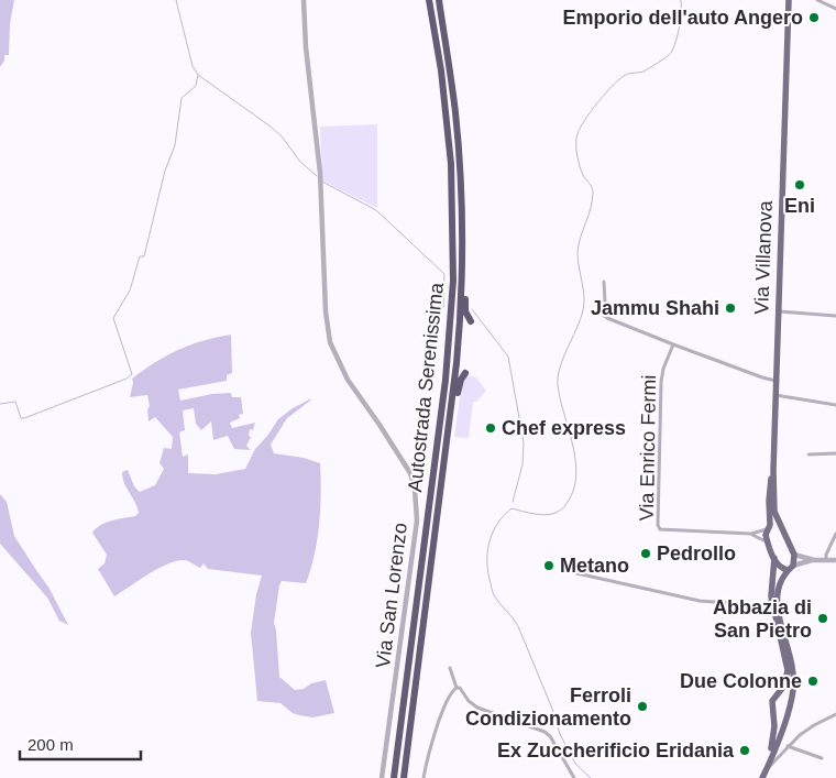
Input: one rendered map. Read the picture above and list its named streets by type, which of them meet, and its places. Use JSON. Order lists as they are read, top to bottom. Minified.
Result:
{"streets":{"highway":["Autostrada Serenissima"],"main road":["Via Villanova"],"street":["Via Enrico Fermi","Via San Lorenzo"]},"crossings":[["Via Villanova","Via Enrico Fermi"]],"places":["Emporio dell'auto Angero","Eni","Jammu Shahi","Chef express","Pedrollo","Metano","Abbazia di San Pietro","Due Colonne","Ferroli Condizionamento","Ex Zuccherificio Eridania"],"scale_bar":"200 m"}
